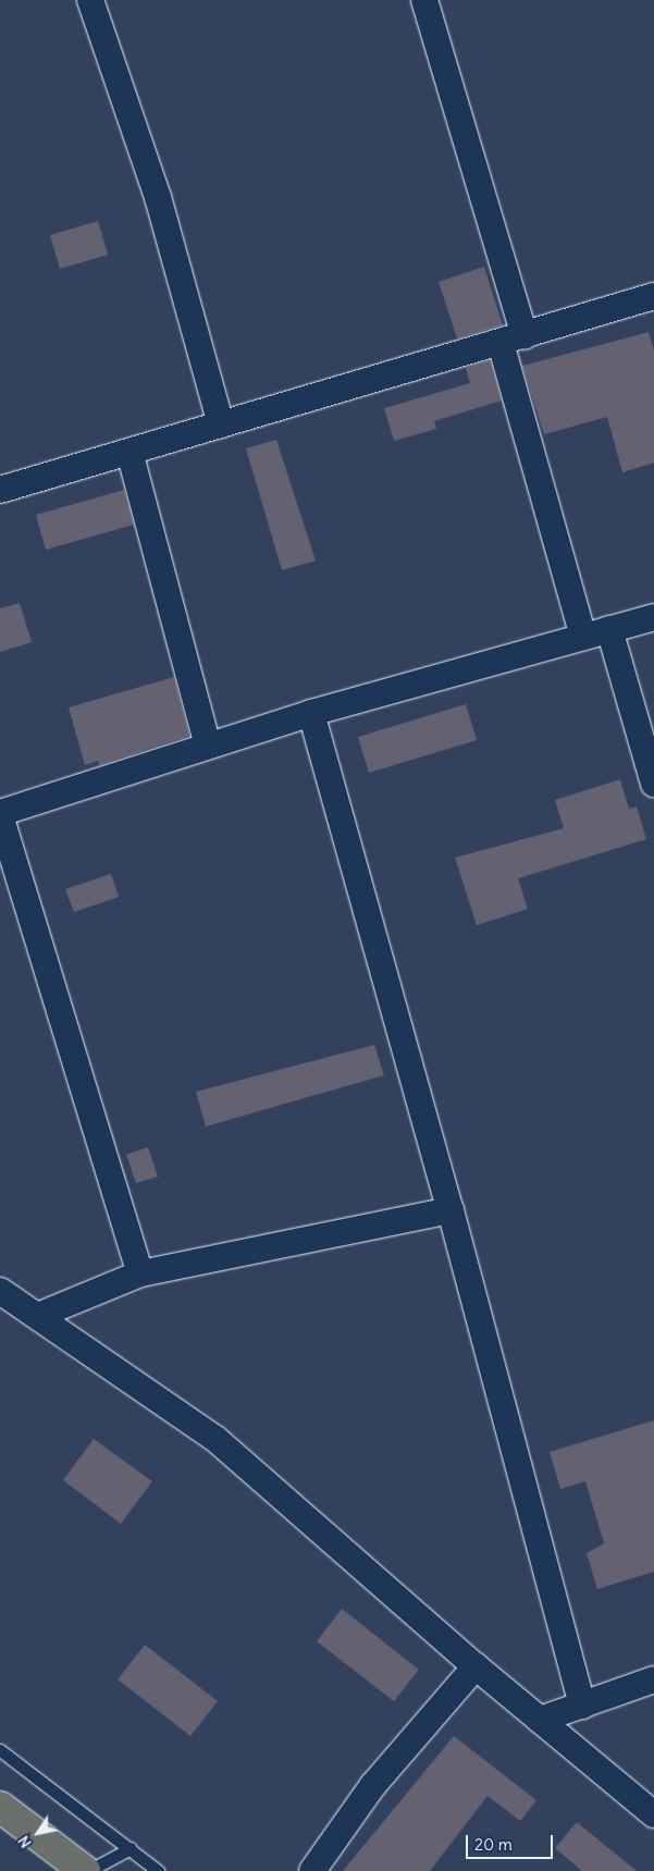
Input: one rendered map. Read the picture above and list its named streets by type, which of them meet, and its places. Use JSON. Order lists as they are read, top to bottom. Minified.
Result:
{"scale_bar":"20 m","north":"bottom left"}
